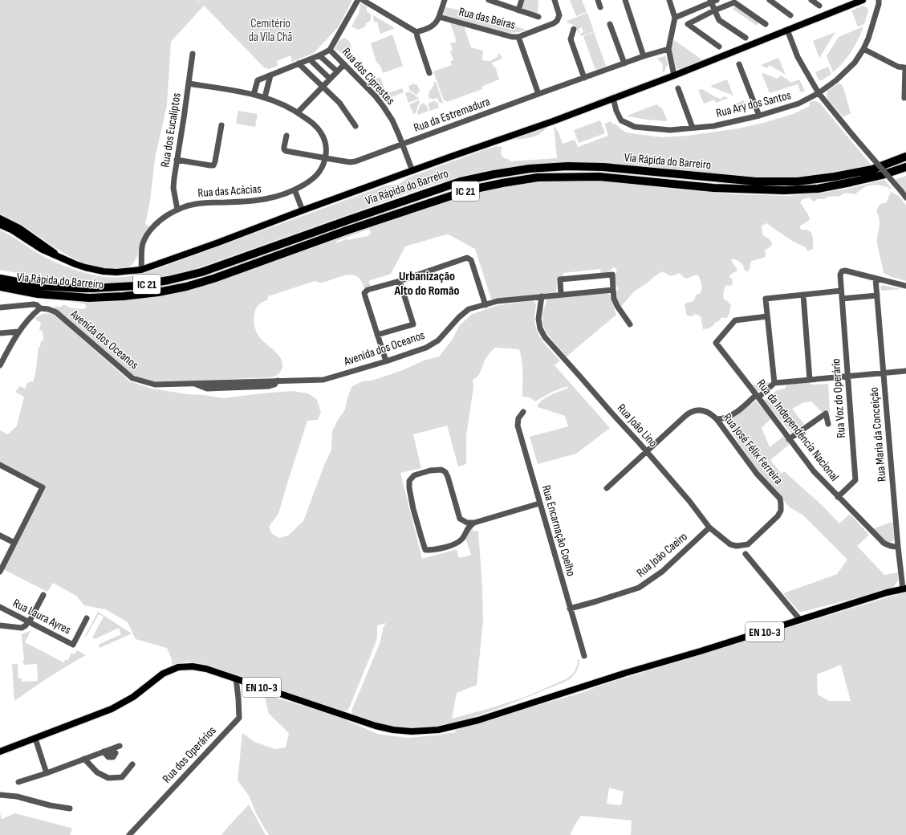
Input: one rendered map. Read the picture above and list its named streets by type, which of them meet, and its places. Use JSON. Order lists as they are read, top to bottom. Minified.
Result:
{"streets":{"highway":["Via Rápida do Barreiro","IC 21"],"main road":["EN 10-3"],"street":["Rua das Beiras","Rua dos Ciprestes","Rua Ary dos Santos","Rua da Estremadura","Rua dos Eucaliptos","Rua das Acácias","Avenida dos Oceanos","Rua Voz do Operário","Rua João Lino","Rua da Independência Nacional","Rua Maria da Conceição","Rua José Félix Ferreira","Rua Encarnação Coelho","Rua João Caeiro","Rua Laura Ayres","Rua dos Operários"]},"crossings":[["Rua dos Ciprestes","Rua da Estremadura"],["Rua da Estremadura","Rua das Acácias"],["Rua dos Eucaliptos","Rua das Acácias"],["Avenida dos Oceanos","Rua João Lino"],["Rua Voz do Operário","Rua da Independência Nacional"],["Rua João Lino","Rua José Félix Ferreira"],["Rua João Lino","Rua João Caeiro"],["Rua da Independência Nacional","Rua Maria da Conceição"],["Rua Maria da Conceição","EN 10-3"],["Rua Encarnação Coelho","Rua João Caeiro"],["EN 10-3","Rua dos Operários"]],"districts":["Urbanização Alto do Romão"],"parks":["Cemitério da Vila Chã"]}
